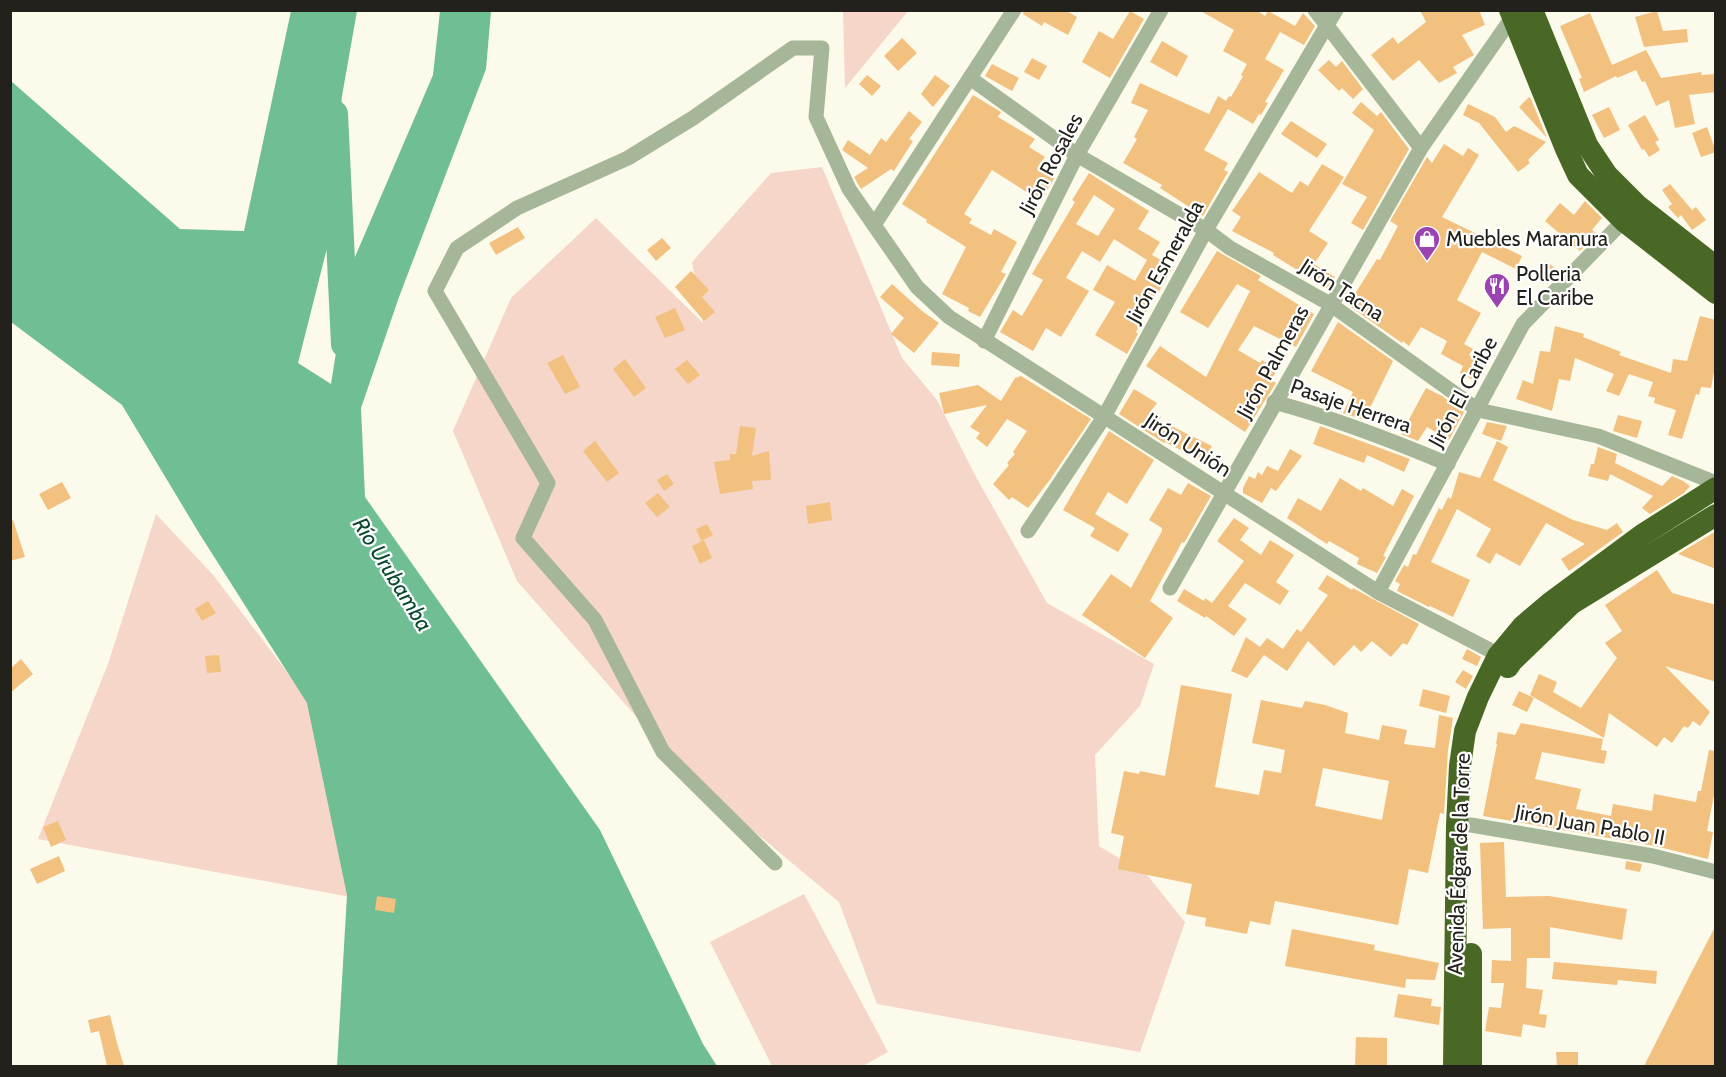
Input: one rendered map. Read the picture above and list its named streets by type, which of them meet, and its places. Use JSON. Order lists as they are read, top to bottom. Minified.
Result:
{"streets":{"highway":["Avenida Édgar de la Torre"],"street":["Jirón Rosales","Jirón Esmeralda","Jirón Tacna","Jirón Palmeras","Jirón El Caribe","Pasaje Herrera","Jirón Unión","Jirón Juan Pablo II"]},"crossings":[["Jirón Rosales","Jirón Tacna"],["Jirón Rosales","Jirón Unión"],["Jirón Esmeralda","Jirón Tacna"],["Jirón Esmeralda","Jirón Unión"],["Jirón Tacna","Jirón Palmeras"],["Jirón Tacna","Jirón El Caribe"],["Jirón Tacna","Avenida Édgar de la Torre"],["Jirón Palmeras","Pasaje Herrera"],["Jirón Palmeras","Jirón Unión"],["Jirón El Caribe","Pasaje Herrera"],["Jirón El Caribe","Jirón Unión"],["Jirón Unión","Avenida Édgar de la Torre"],["Jirón Juan Pablo II","Avenida Édgar de la Torre"]],"water":["Río Urubamba"],"places":{"shop":["Muebles Maranura"],"restaurant":["Polleria El Caribe"]}}
